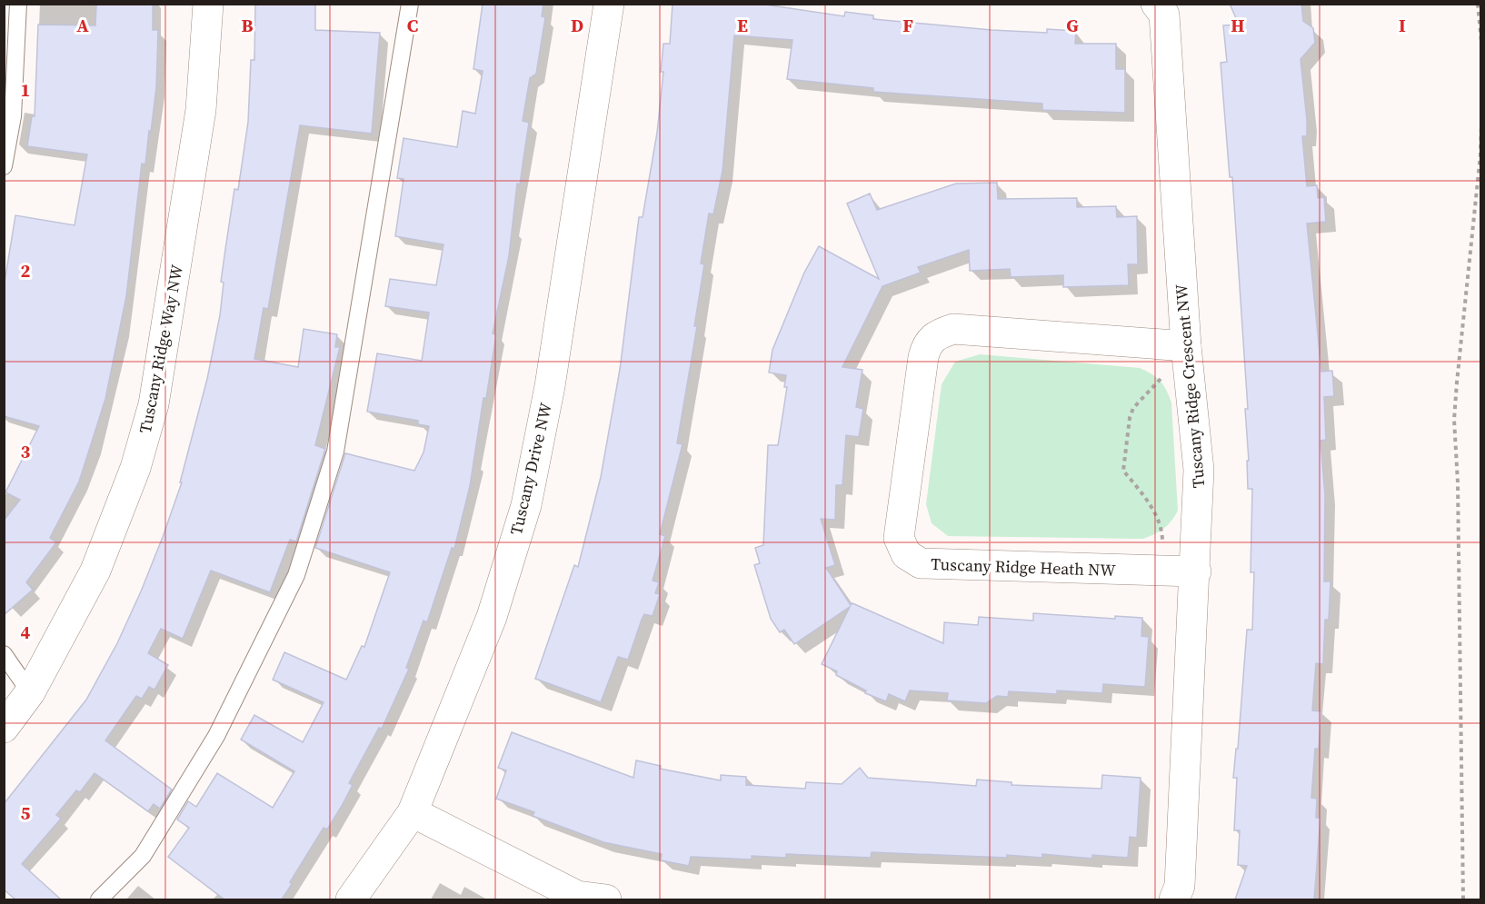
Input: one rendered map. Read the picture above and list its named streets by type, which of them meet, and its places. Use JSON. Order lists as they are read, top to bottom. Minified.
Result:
{"streets":{"street":["Tuscany Ridge Way NW","Tuscany Ridge Crescent NW","Tuscany Drive NW","Tuscany Ridge Heath NW"]},"crossings":[["Tuscany Ridge Crescent NW","Tuscany Ridge Heath NW"]],"grid":{"columns":["A","B","C","D","E","F","G","H","I"],"rows":["1","2","3","4","5"]}}
